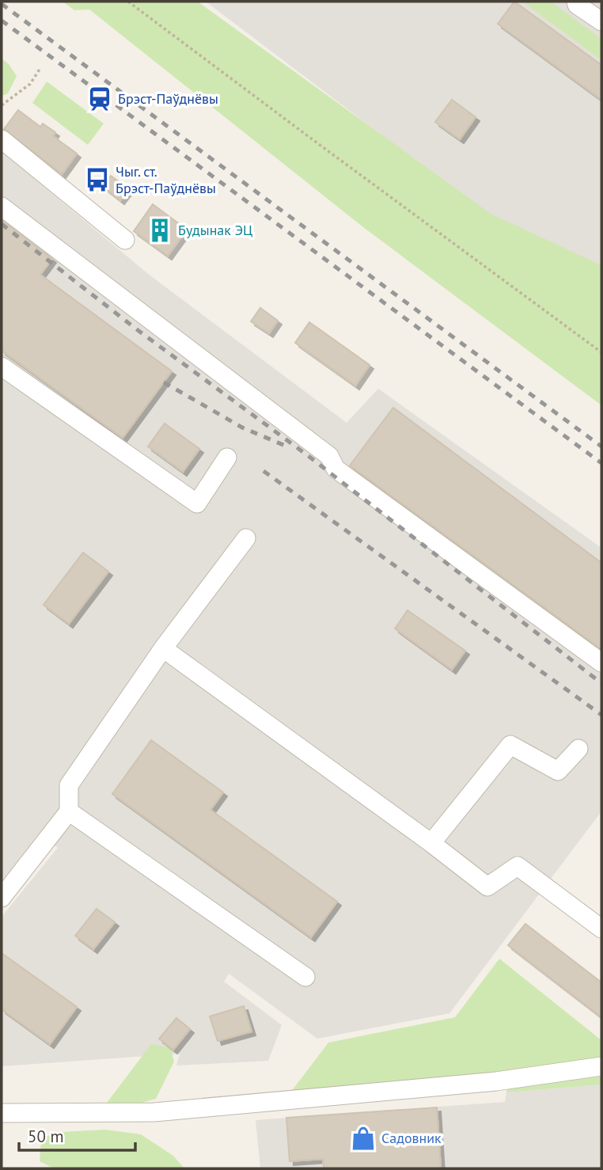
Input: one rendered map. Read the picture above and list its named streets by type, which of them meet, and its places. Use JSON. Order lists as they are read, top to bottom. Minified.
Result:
{"places":{"station":["Брэст-Паўднёвы"],"bus stop":["Чыг. ст. Брэст-Паўднёвы"],"building":["Будынак ЭЦ"],"shop":["Садовник"]},"scale_bar":"50 m"}
